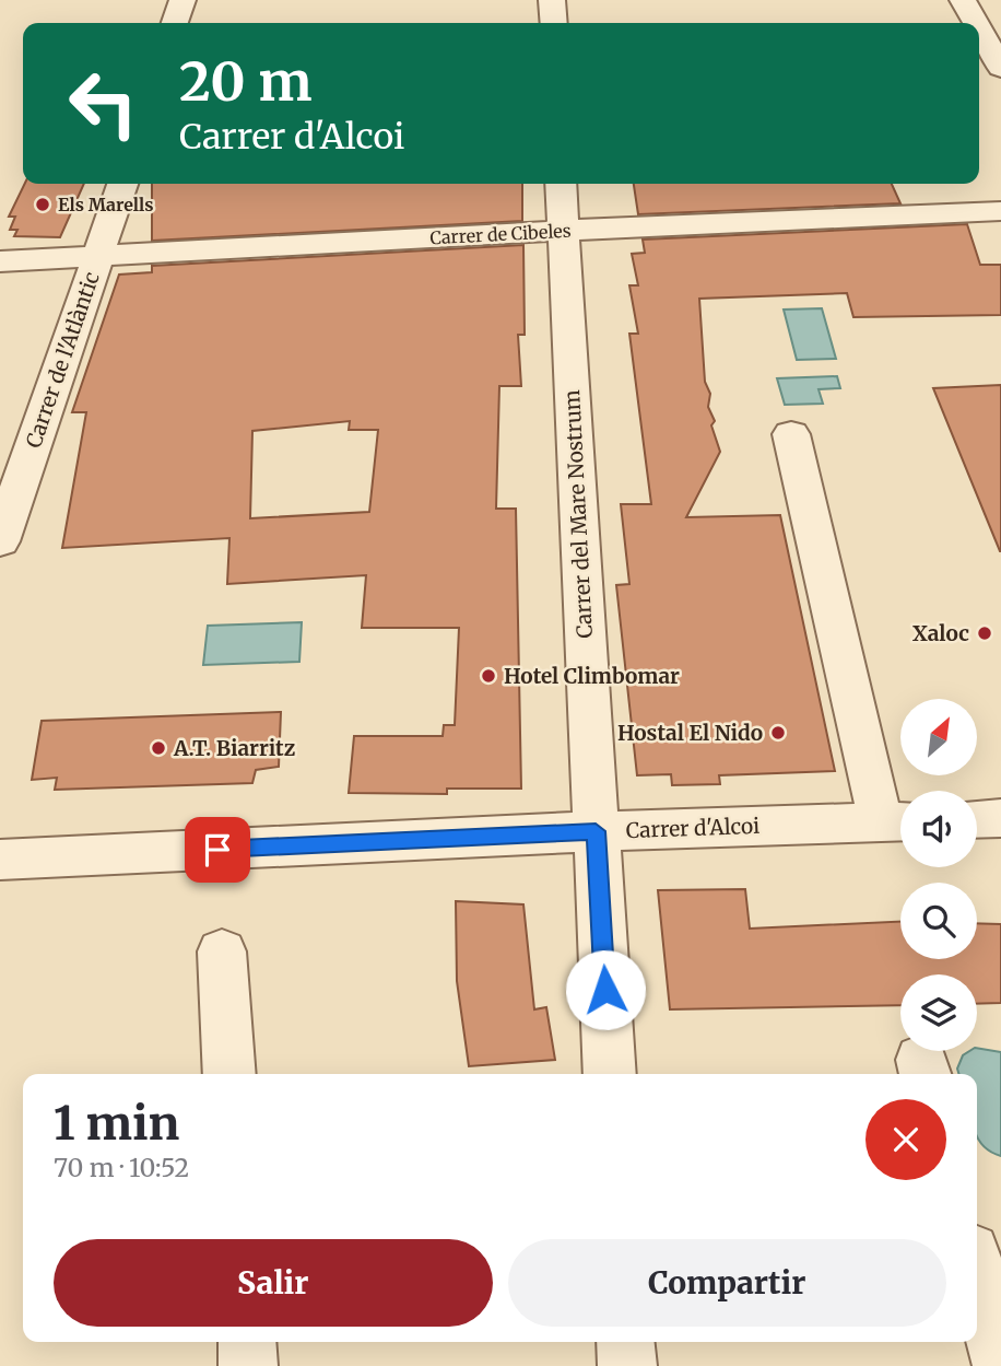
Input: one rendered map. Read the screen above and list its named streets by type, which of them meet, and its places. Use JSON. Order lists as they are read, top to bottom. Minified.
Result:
{"streets":{"street":["Carrer de Cibeles","Carrer de l'Atlàntic","Carrer del Mare Nostrum","Carrer d'Alcoi"]},"crossings":[["Carrer de Cibeles","Carrer de l'Atlàntic"],["Carrer de Cibeles","Carrer del Mare Nostrum"],["Carrer del Mare Nostrum","Carrer d'Alcoi"]],"places":["Els Marells","Xaloc","Hotel Climbomar","Hostal El Nido","A.T. Biarritz"],"north":"top right","page":{"turn":["20 m","Carrer d'Alcoi"],"heading":["1 min","70 m · 10:52"],"buttons":["Salir","Compartir"]}}
